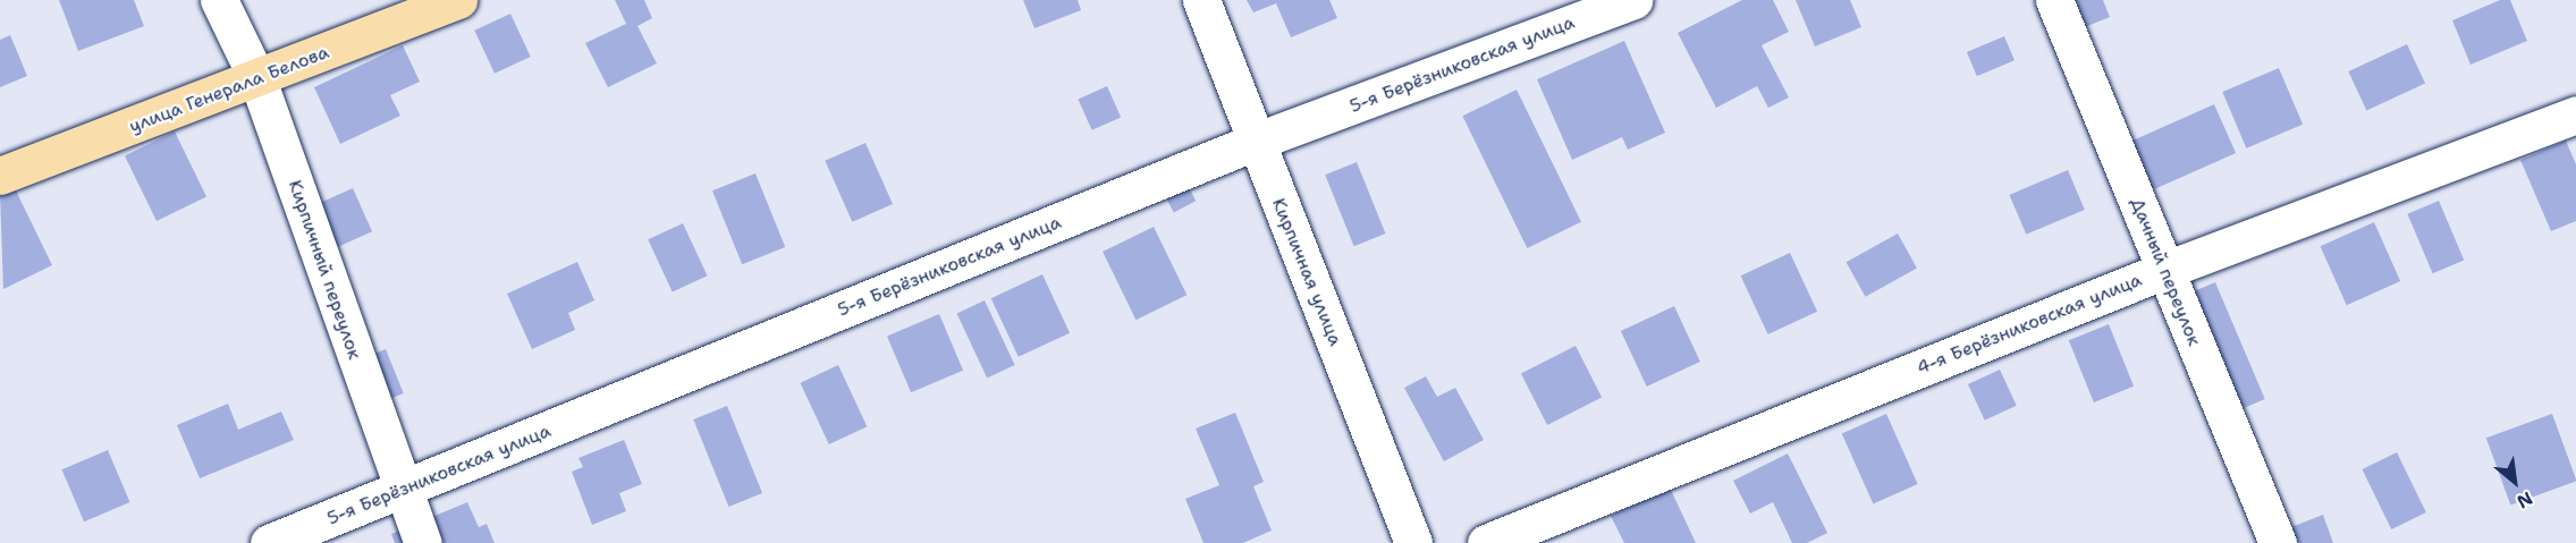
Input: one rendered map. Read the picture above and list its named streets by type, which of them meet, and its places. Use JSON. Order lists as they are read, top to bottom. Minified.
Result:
{"streets":{"main road":["улица Генерала Белова"],"street":["5-я Берёзниковская улица","Кирпичный переулок","Кирпичная улица","Дачный переулок","4-я Берёзниковская улица"]},"crossings":[["5-я Берёзниковская улица","Кирпичный переулок"],["5-я Берёзниковская улица","Кирпичная улица"],["улица Генерала Белова","Кирпичный переулок"],["Дачный переулок","4-я Берёзниковская улица"]],"north":"bottom right"}
